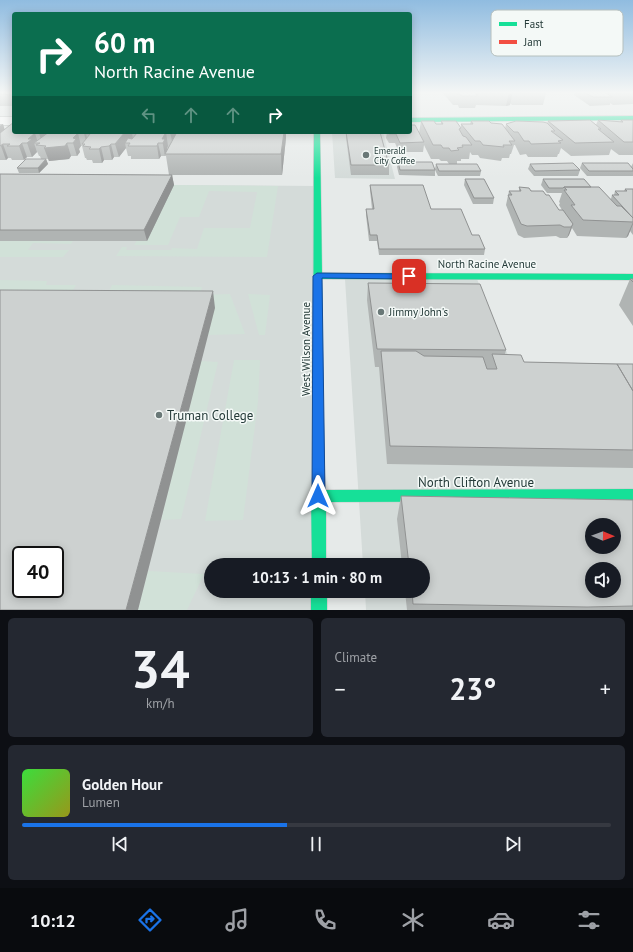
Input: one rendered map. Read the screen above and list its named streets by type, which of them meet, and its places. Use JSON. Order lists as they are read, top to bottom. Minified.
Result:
{"streets":{"street":["North Racine Avenue","West Wilson Avenue","North Clifton Avenue"]},"crossings":[["North Racine Avenue","West Wilson Avenue"],["West Wilson Avenue","North Clifton Avenue"]],"places":["Emerald City Coffee","Jimmy John's","Truman College"],"legend":["Fast","Jam"],"north":"right","page":{"turn":["60 m","North Racine Avenue"],"limit":"40","trip":"10:13 · 1 min · 80 m","tile":[["34","km/h"],"Climate"],"heat":["−","23°","+"],"song":["Golden Hour","Lumen"],"tabs":"10:12"}}
